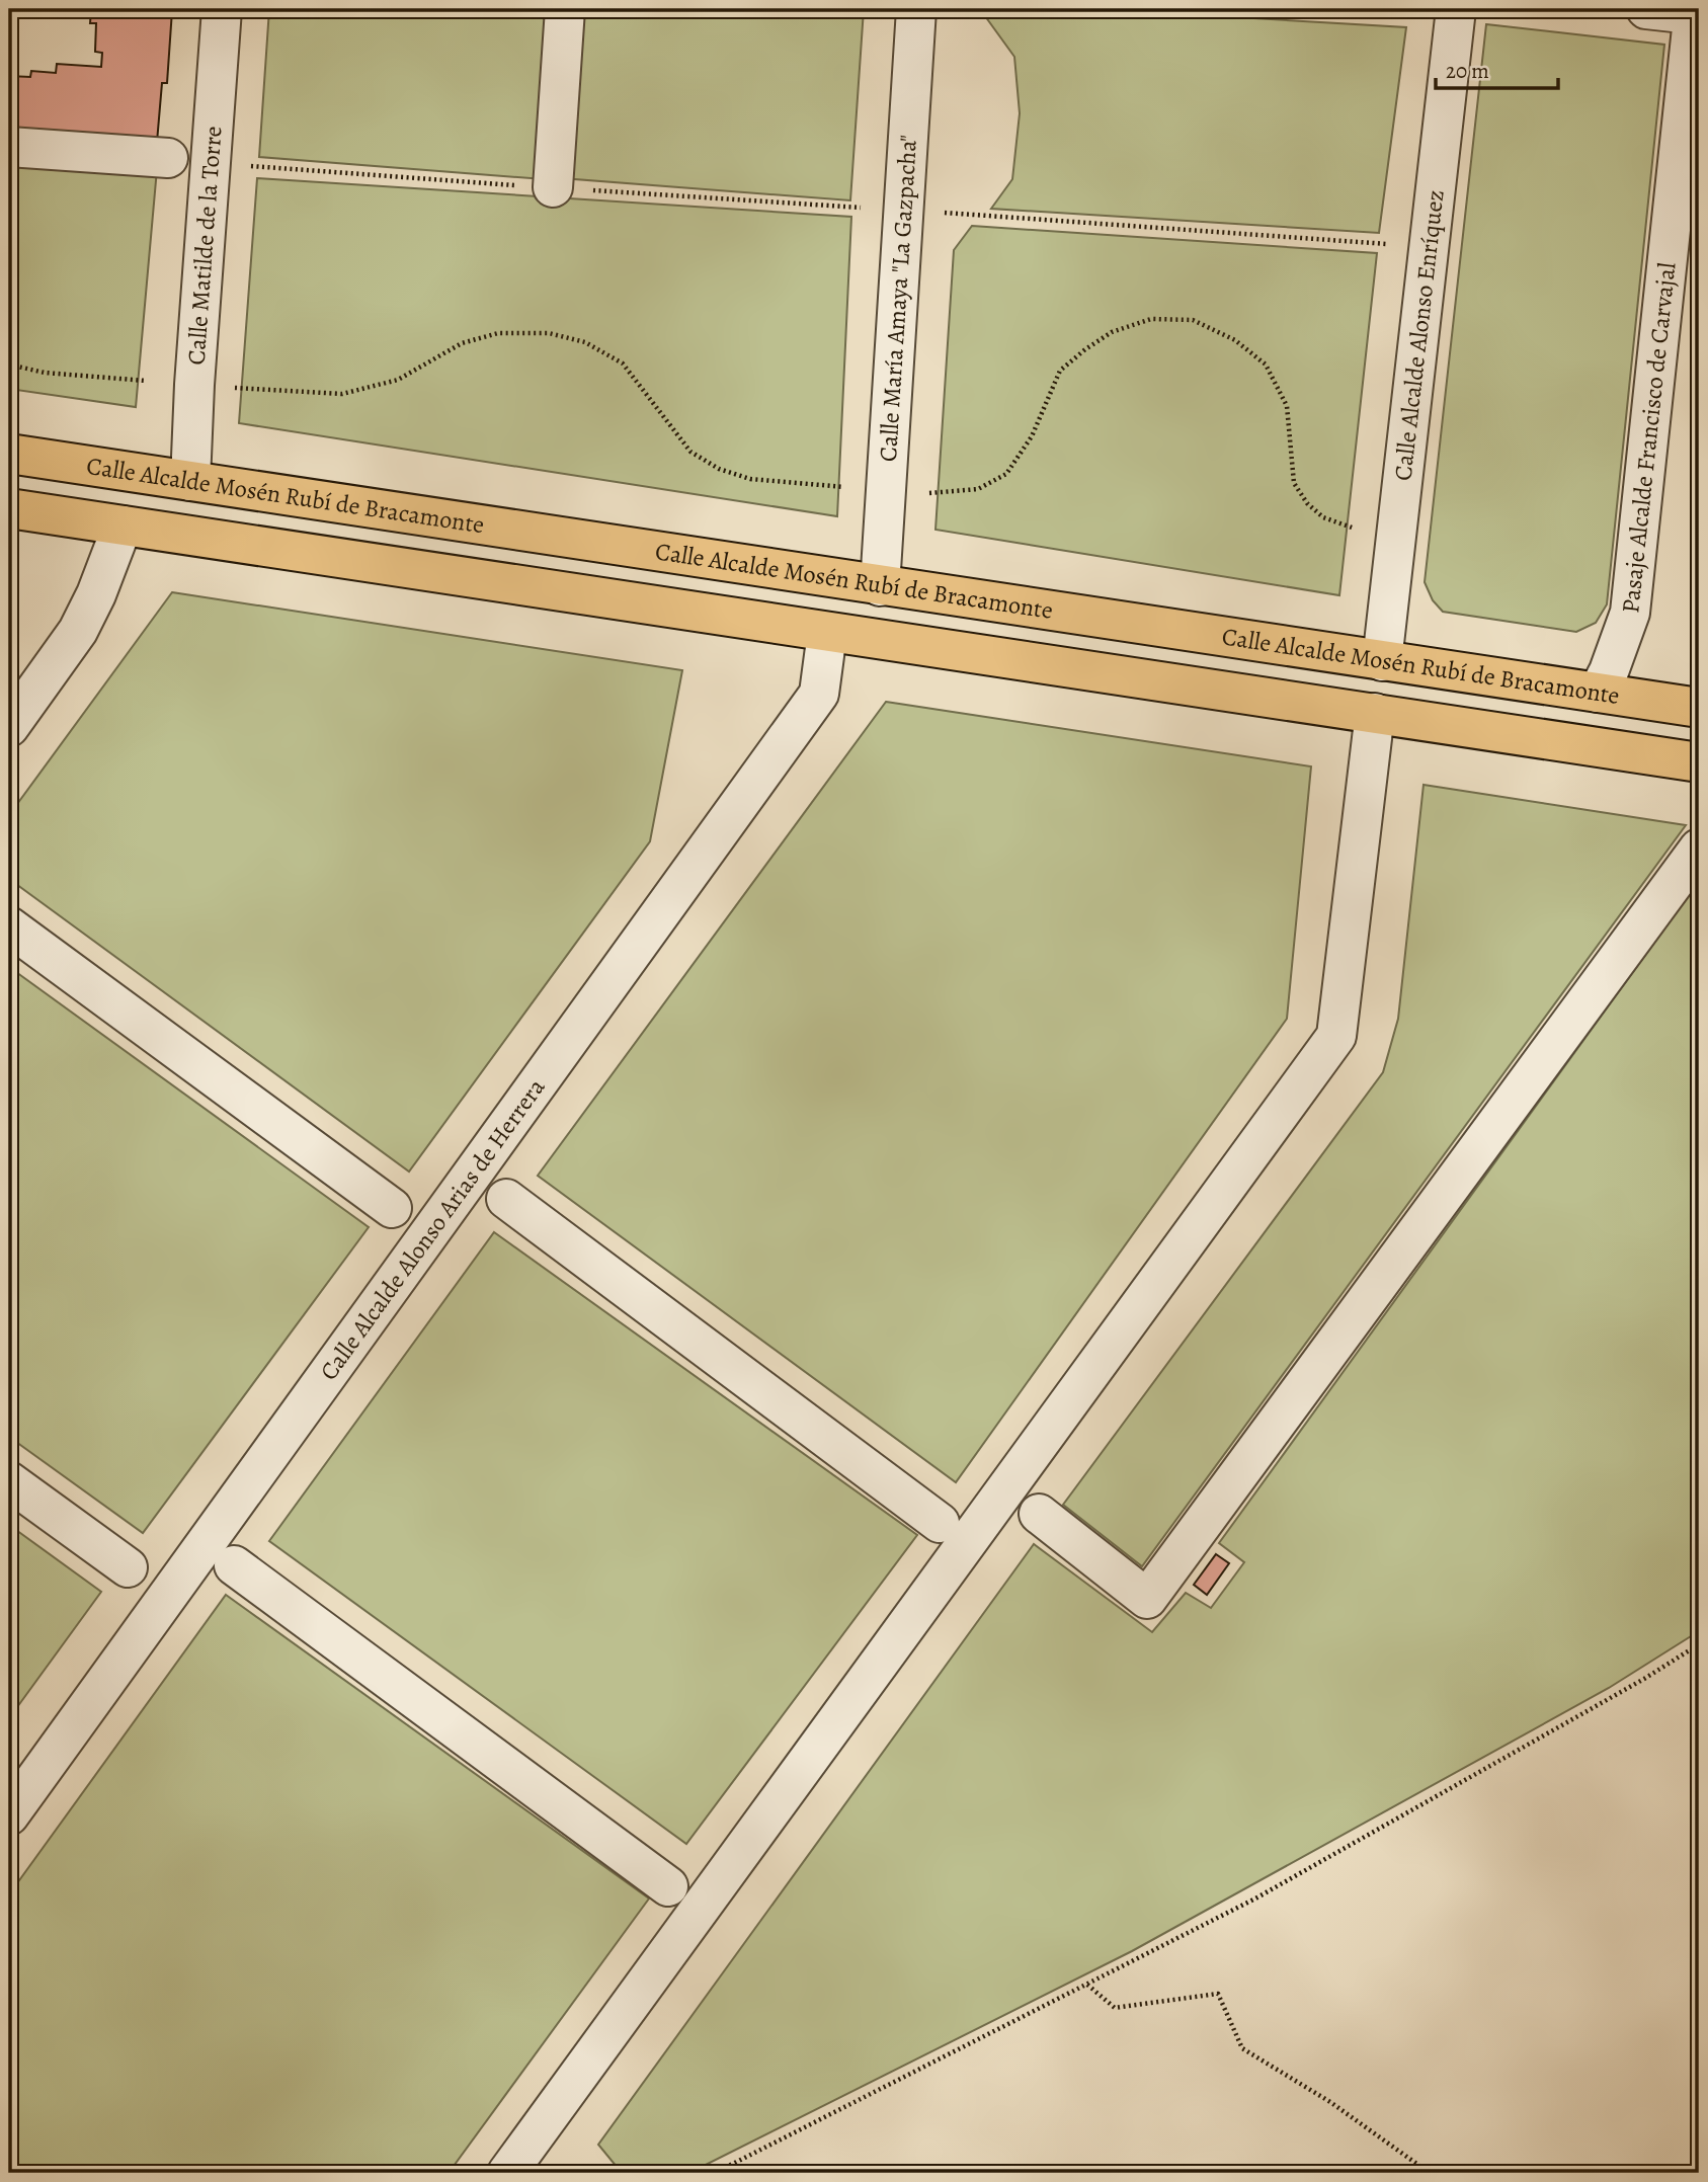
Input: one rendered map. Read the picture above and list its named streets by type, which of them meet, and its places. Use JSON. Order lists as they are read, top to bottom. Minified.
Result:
{"streets":{"main road":["Calle Alcalde Mosén Rubí de Bracamonte"],"street":["Calle Matilde de la Torre","Calle María Amaya \"La Gazpacha\"","Calle Alcalde Alonso Enríquez","Pasaje Alcalde Francisco de Carvajal","Calle Alcalde Alonso Arias de Herrera"]},"crossings":[["Calle Matilde de la Torre","Calle Alcalde Mosén Rubí de Bracamonte"],["Calle María Amaya \"La Gazpacha\"","Calle Alcalde Mosén Rubí de Bracamonte"],["Calle Alcalde Alonso Enríquez","Calle Alcalde Mosén Rubí de Bracamonte"],["Pasaje Alcalde Francisco de Carvajal","Calle Alcalde Mosén Rubí de Bracamonte"],["Calle Alcalde Mosén Rubí de Bracamonte","Calle Alcalde Alonso Arias de Herrera"]],"scale_bar":"20 m"}
